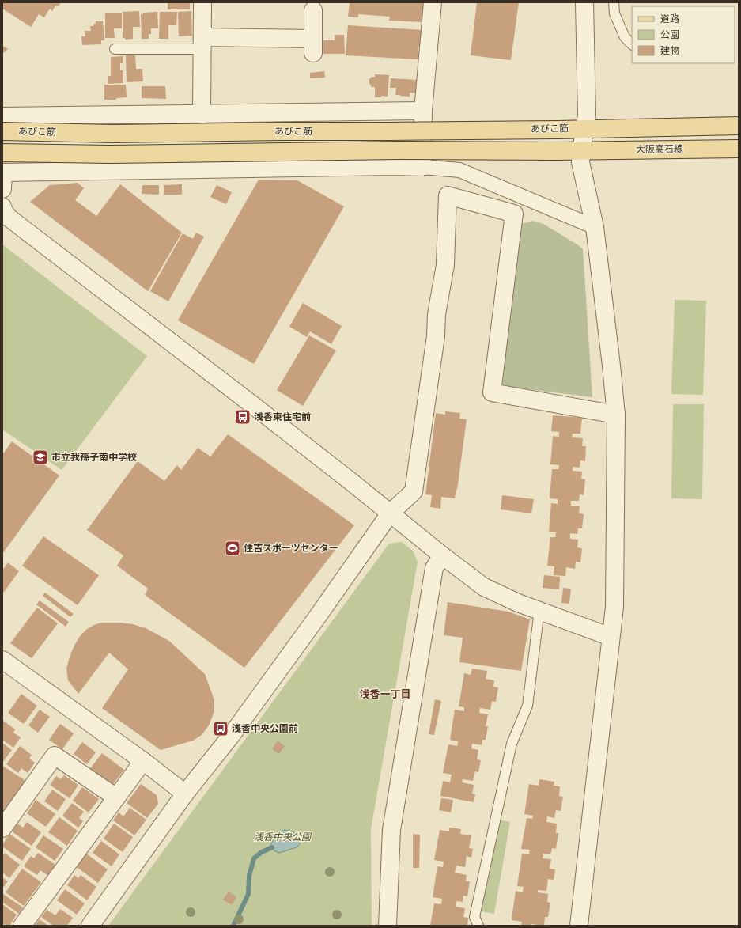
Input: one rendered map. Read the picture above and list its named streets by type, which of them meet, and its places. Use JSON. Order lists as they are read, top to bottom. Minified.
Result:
{"streets":{"main road":["あびこ筋","大阪高石線"]},"districts":["浅香一丁目"],"parks":["浅香中央公園"],"places":{"bus stop":["浅香東住宅前","浅香中央公園前"],"school or university":["市立我孫子南中学校"],"sports":["住吉スポーツセンター"]},"legend":["道路","公園","建物"]}
